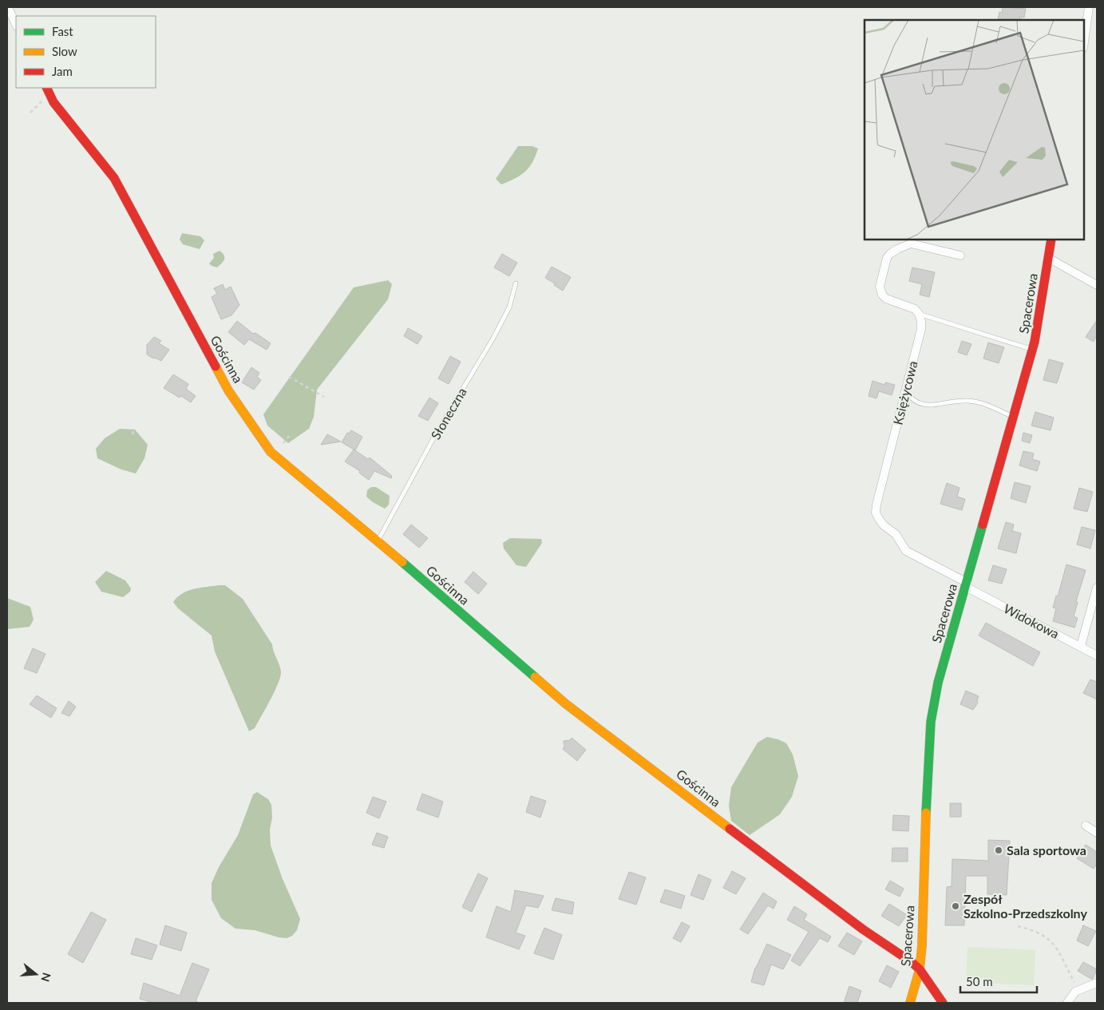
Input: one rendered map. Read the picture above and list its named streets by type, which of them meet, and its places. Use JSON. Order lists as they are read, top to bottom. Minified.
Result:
{"streets":{"street":["Spacerowa","Gościnna","Księżycowa","Widokowa"],"lane":["Słoneczna"]},"crossings":[["Spacerowa","Gościnna"],["Spacerowa","Księżycowa"],["Spacerowa","Widokowa"],["Gościnna","Słoneczna"],["Księżycowa","Widokowa"]],"places":["Sala sportowa","Zespół Szkolno-Przedszkolny"],"legend":["Fast","Slow","Jam"],"scale_bar":"50 m","north":"right"}
